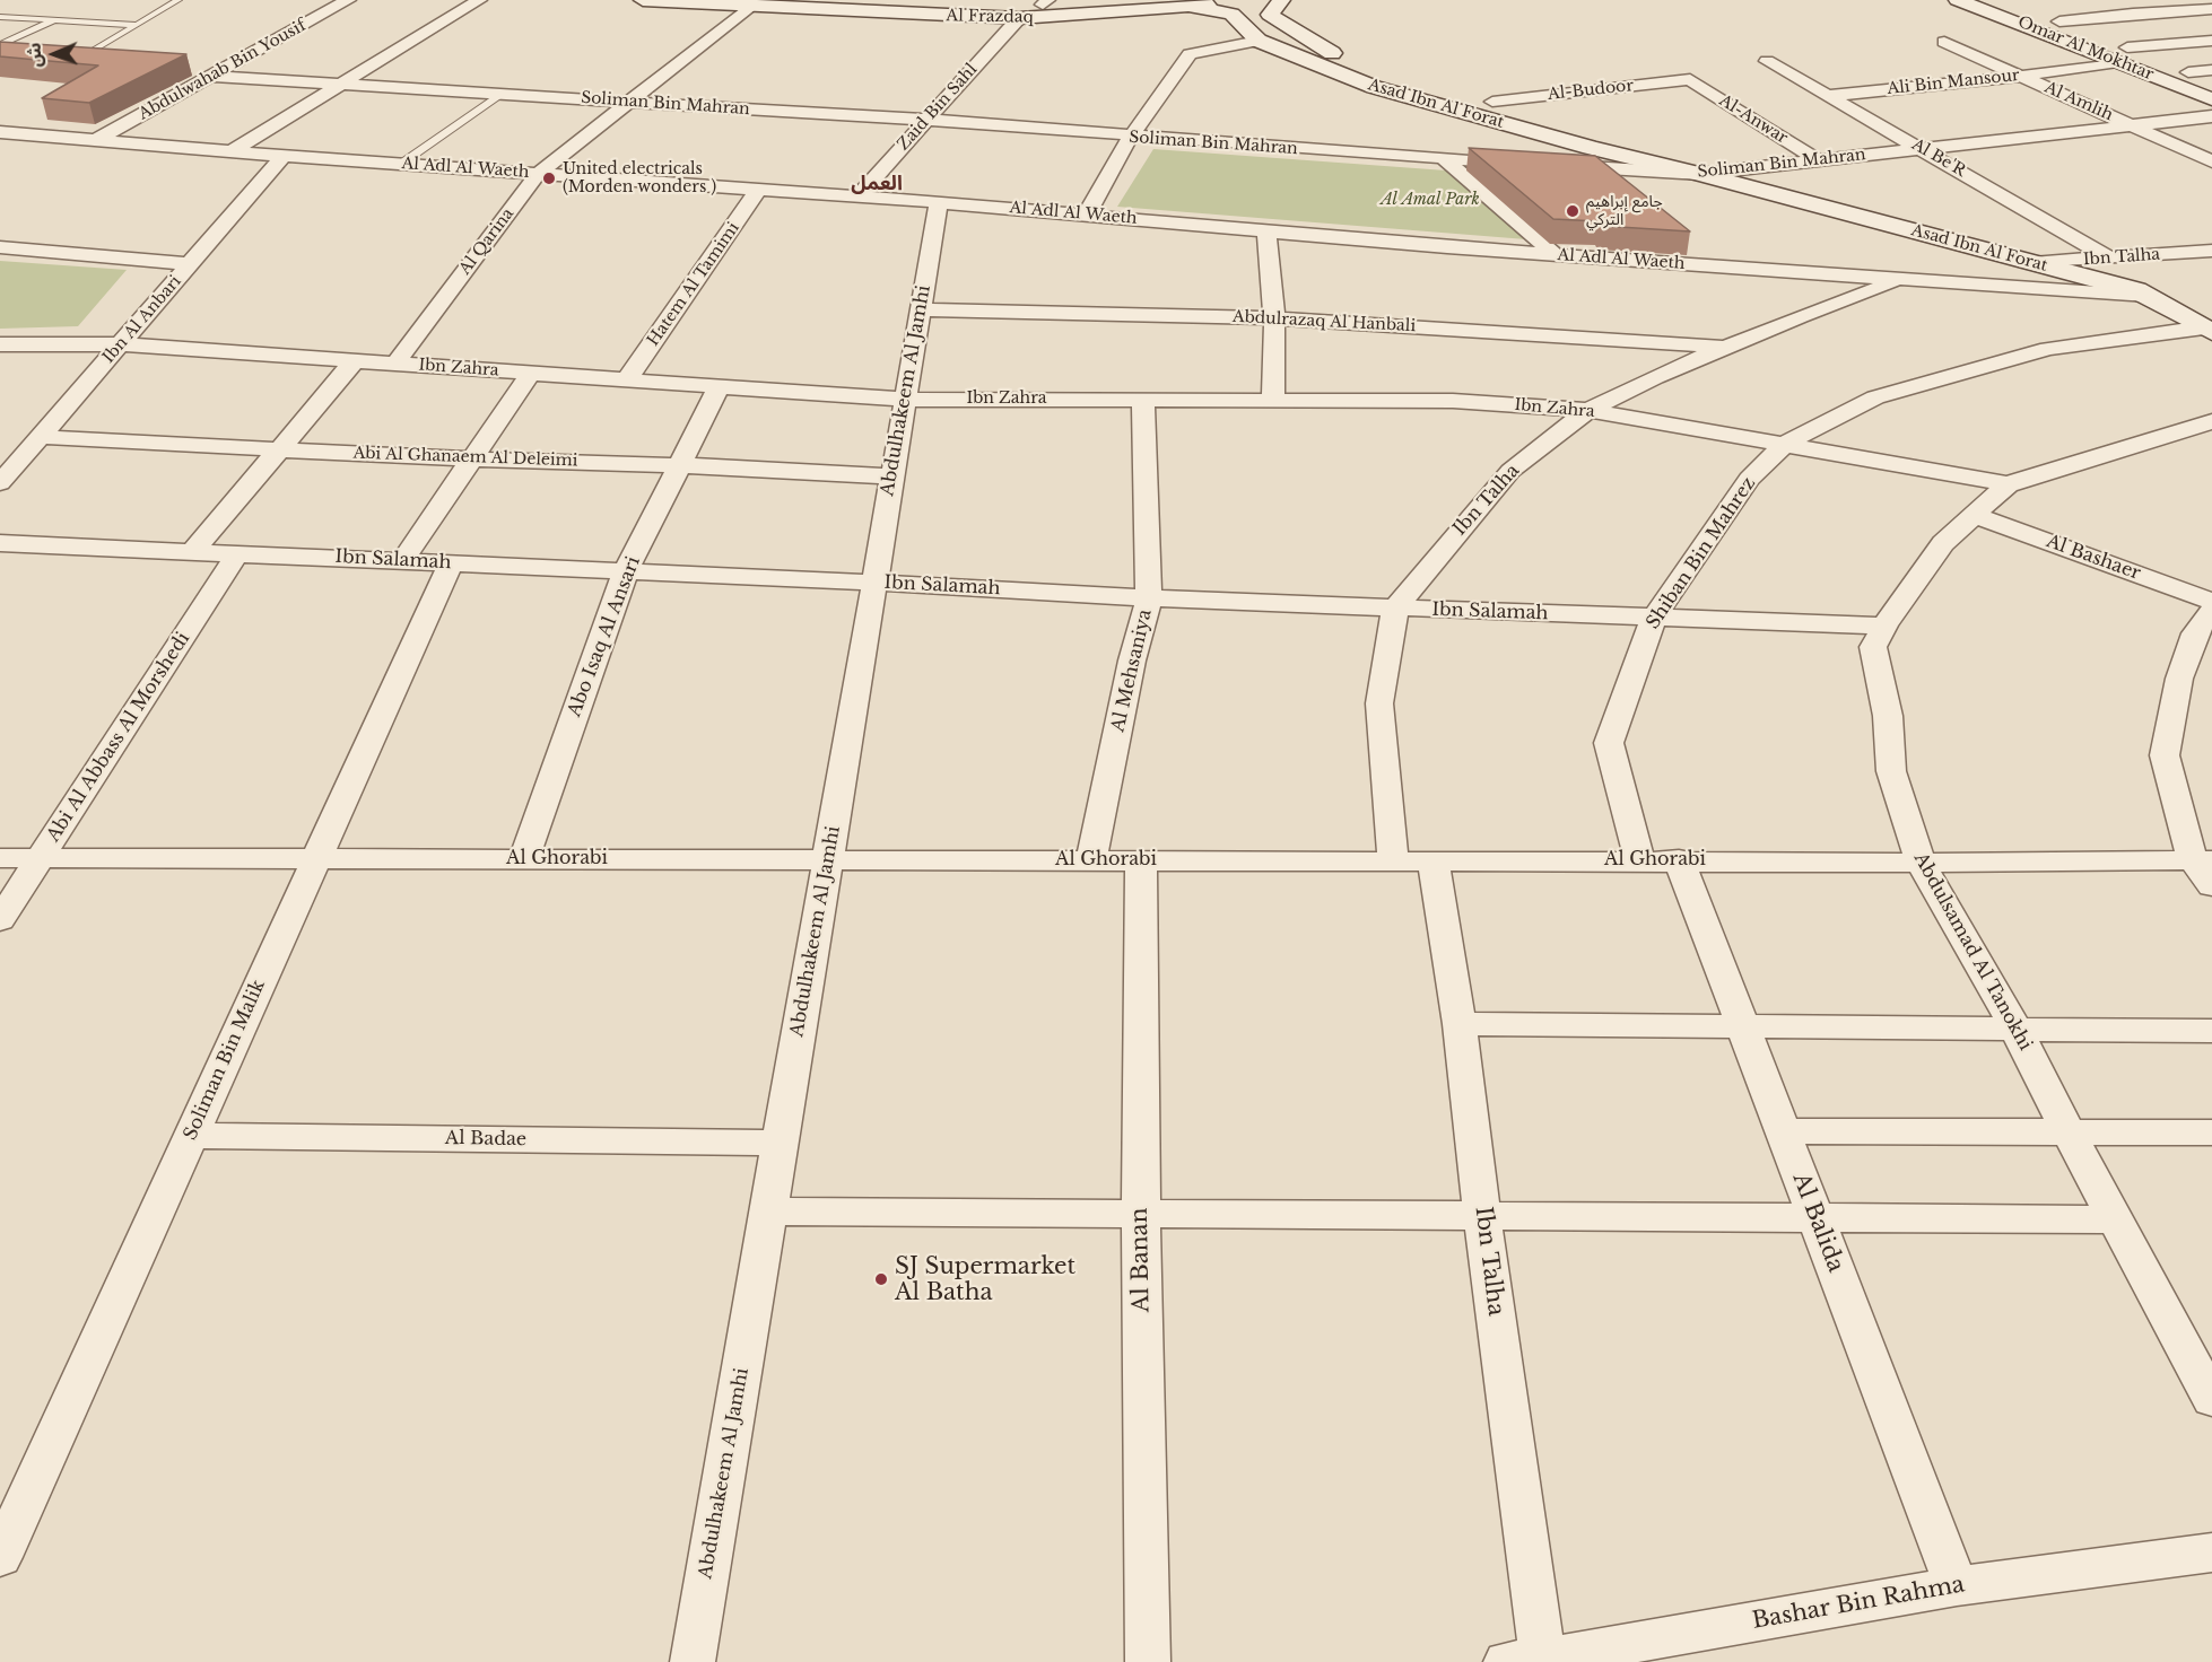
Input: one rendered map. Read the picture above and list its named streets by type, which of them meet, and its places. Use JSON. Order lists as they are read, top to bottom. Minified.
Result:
{"streets":{"street":["Al Frazdaq","Omar Al Mokhtar","Abdulwahab Bin Yousif","Ali Bin Mansour","Al-Budoor","Al Amlih","Soliman Bin Mahran","Asad Ibn Al Forat","Zaid Bin Sahl","Al-Anwar","Al Be'R","Al Adl Al Waeth","Al Qarina","Ibn Talha","Hatem Al Tamimi","Ibn Al Anbari","Abdulrazaq Al Hanbali","Ibn Zahra","Abdulhakeem Al Jamhi","Abi Al Ghanaem Al Deleimi","Shiban Bin Mahrez","Al Bashaer","Ibn Salamah","Abo Isaq Al Ansari","Al Mehsaniya","Abi Al Abbass Al Morshedi","Al Ghorabi","Abdulsamad Al Tanokhi","Soliman Bin Malik","Al Badae","Al Balida","Al Banan","Bashar Bin Rahma"]},"crossings":[["Al Frazdaq","Asad Ibn Al Forat"],["Al Frazdaq","Zaid Bin Sahl"],["Al Frazdaq","Al Qarina"],["Omar Al Mokhtar","Ali Bin Mansour"],["Abdulwahab Bin Yousif","Soliman Bin Mahran"],["Abdulwahab Bin Yousif","Al Adl Al Waeth"],["Ali Bin Mansour","Al Amlih"],["Ali Bin Mansour","Al Be'R"],["Al-Budoor","Asad Ibn Al Forat"],["Al-Budoor","Al-Anwar"],["Al Amlih","Soliman Bin Mahran"],["Soliman Bin Mahran","Asad Ibn Al Forat"],["Soliman Bin Mahran","Zaid Bin Sahl"],["Soliman Bin Mahran","Al-Anwar"],["Soliman Bin Mahran","Al Be'R"],["Soliman Bin Mahran","Al Qarina"],["Asad Ibn Al Forat","Al Adl Al Waeth"],["Asad Ibn Al Forat","Ibn Talha"],["Asad Ibn Al Forat","Shiban Bin Mahrez"],["Zaid Bin Sahl","Al Adl Al Waeth"],["Al Be'R","Ibn Talha"],["Al Adl Al Waeth","Al Qarina"],["Al Adl Al Waeth","Ibn Talha"],["Al Adl Al Waeth","Hatem Al Tamimi"],["Al Adl Al Waeth","Ibn Al Anbari"],["Al Adl Al Waeth","Abdulhakeem Al Jamhi"],["Al Qarina","Ibn Zahra"],["Ibn Talha","Abdulrazaq Al Hanbali"],["Ibn Talha","Ibn Zahra"],["Ibn Talha","Ibn Salamah"],["Ibn Talha","Al Ghorabi"],["Ibn Talha","Bashar Bin Rahma"],["Hatem Al Tamimi","Ibn Zahra"],["Ibn Al Anbari","Ibn Zahra"],["Ibn Al Anbari","Abi Al Ghanaem Al Deleimi"],["Abdulrazaq Al Hanbali","Abdulhakeem Al Jamhi"],["Ibn Zahra","Abdulhakeem Al Jamhi"],["Ibn Zahra","Shiban Bin Mahrez"],["Ibn Zahra","Abo Isaq Al Ansari"],["Ibn Zahra","Al Mehsaniya"],["Ibn Zahra","Abdulsamad Al Tanokhi"],["Abdulhakeem Al Jamhi","Abi Al Ghanaem Al Deleimi"],["Abdulhakeem Al Jamhi","Ibn Salamah"],["Abdulhakeem Al Jamhi","Al Ghorabi"],["Abdulhakeem Al Jamhi","Al Badae"],["Abi Al Ghanaem Al Deleimi","Abo Isaq Al Ansari"],["Shiban Bin Mahrez","Ibn Salamah"],["Shiban Bin Mahrez","Al Ghorabi"],["Al Bashaer","Abdulsamad Al Tanokhi"],["Ibn Salamah","Abo Isaq Al Ansari"],["Ibn Salamah","Al Mehsaniya"],["Ibn Salamah","Abi Al Abbass Al Morshedi"],["Ibn Salamah","Abdulsamad Al Tanokhi"],["Ibn Salamah","Soliman Bin Malik"],["Abo Isaq Al Ansari","Al Ghorabi"],["Al Mehsaniya","Al Ghorabi"],["Abi Al Abbass Al Morshedi","Al Ghorabi"],["Al Ghorabi","Abdulsamad Al Tanokhi"],["Al Ghorabi","Soliman Bin Malik"],["Al Ghorabi","Al Balida"],["Al Ghorabi","Al Banan"],["Soliman Bin Malik","Al Badae"],["Al Balida","Bashar Bin Rahma"]],"districts":["العمل"],"parks":["Al Amal Park"],"places":["United electricals (Morden wonders )","جامع إبراهيم التركي","SJ Supermarket Al Batha"],"north":"left"}
